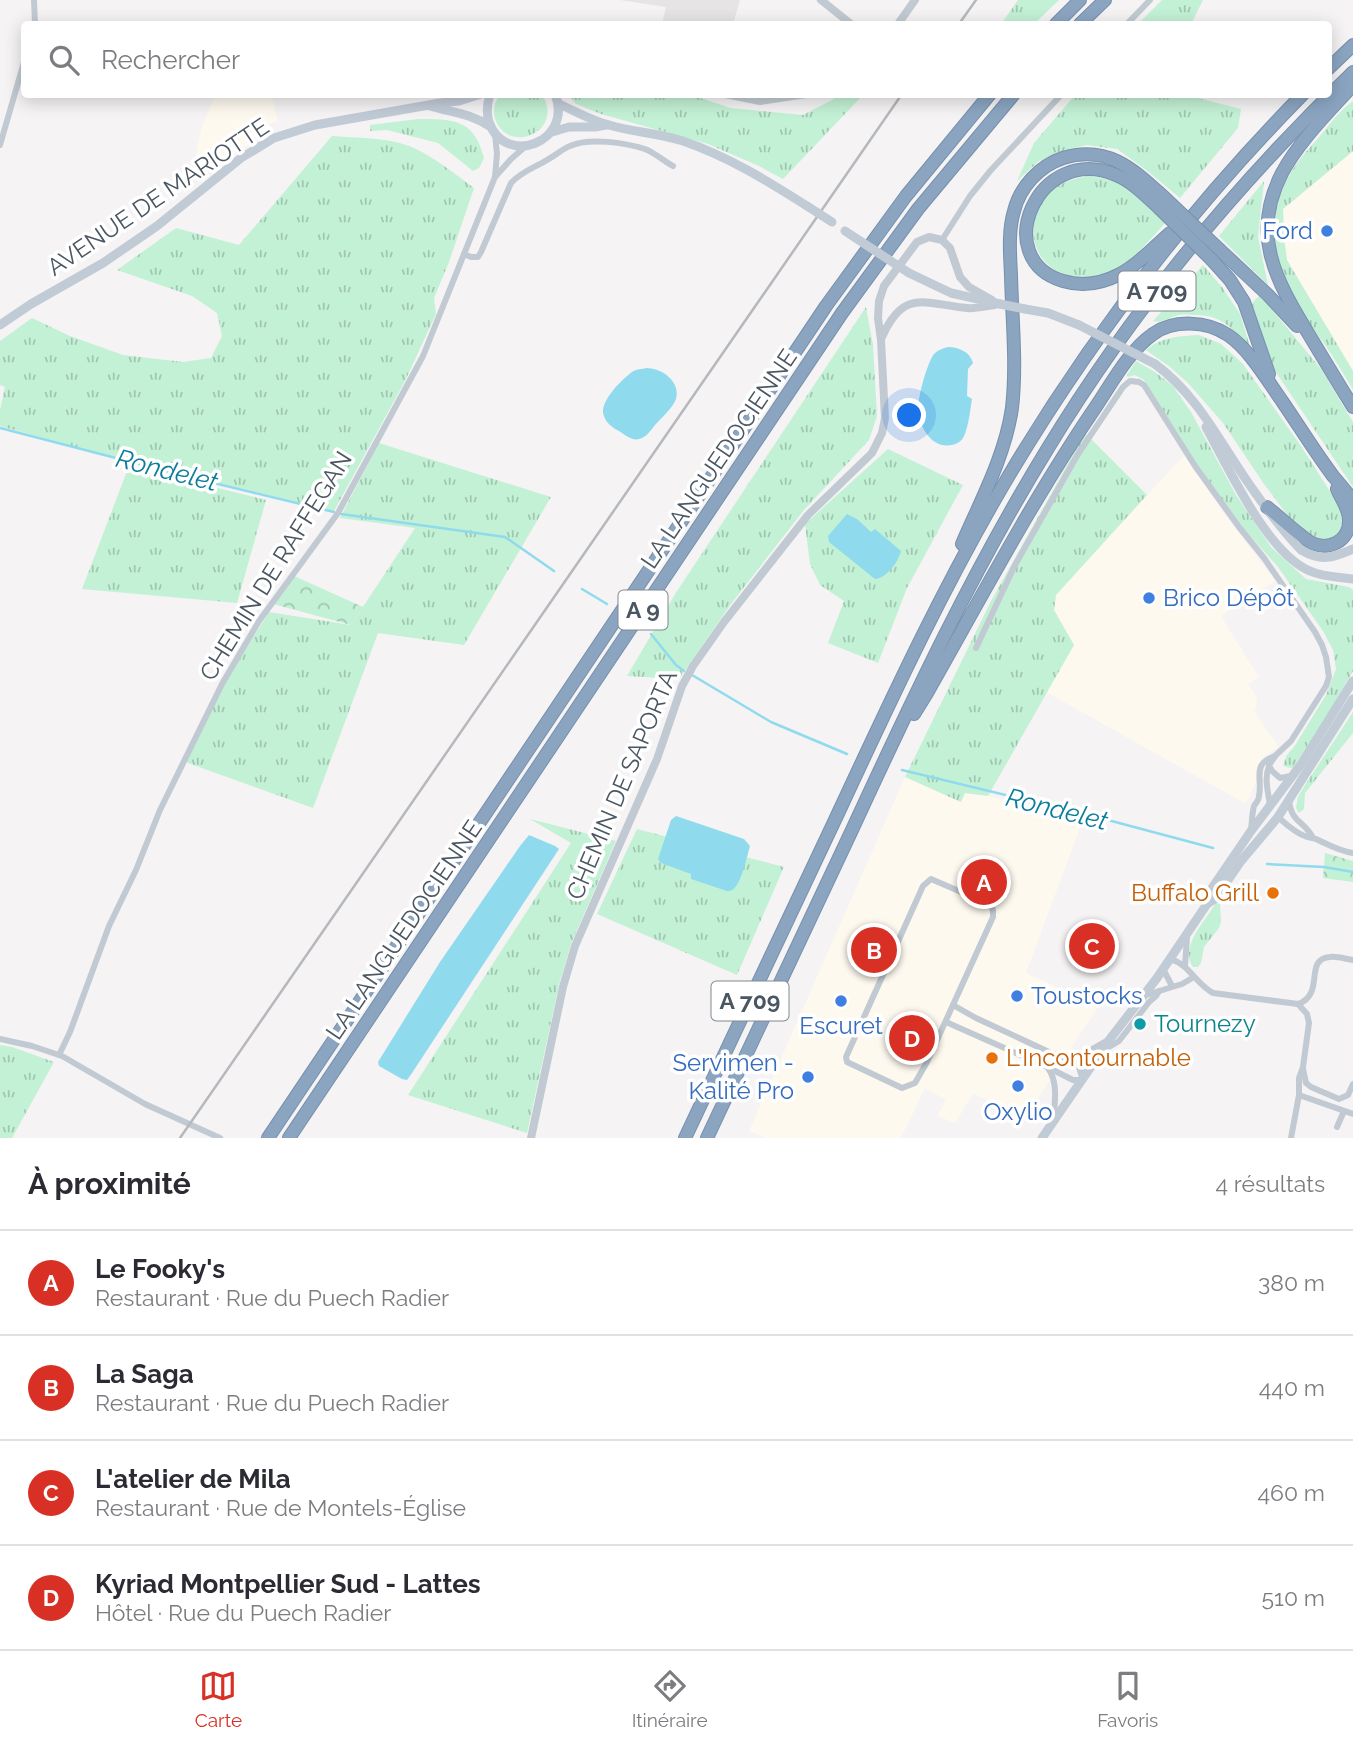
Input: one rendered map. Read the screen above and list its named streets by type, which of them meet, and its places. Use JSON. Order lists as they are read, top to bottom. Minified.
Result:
{"streets":{"highway":["A 709","LA LANGUEDOCIENNE","A 9"],"main road":["AVENUE DE MARIOTTE"],"street":["CHEMIN DE RAFFEGAN","CHEMIN DE SAPORTA"]},"crossings":[["AVENUE DE MARIOTTE","CHEMIN DE RAFFEGAN"]],"water":["Rondelet"],"places":["Ford","Brico Dépôt","Buffalo Grill","Toustocks","Escuret","Tournezy","L'Incontournable","Servimen - Kalité Pro","Oxylio"],"page":{"search":"Rechercher","pins":["A","C","B","D"],"heading":["À proximité","4 résultats"],"list":[{"mark":"A","name":"Le Fooky's","note":"Restaurant · Rue du Puech Radier","value":"380 m"},{"mark":"B","name":"La Saga","note":"Restaurant · Rue du Puech Radier","value":"440 m"},{"mark":"C","name":"L'atelier de Mila","note":"Restaurant · Rue de Montels-Église","value":"460 m"},{"mark":"D","name":"Kyriad Montpellier Sud - Lattes","note":"Hôtel · Rue du Puech Radier","value":"510 m"}],"nav":["Carte","Itinéraire","Favoris"]}}
